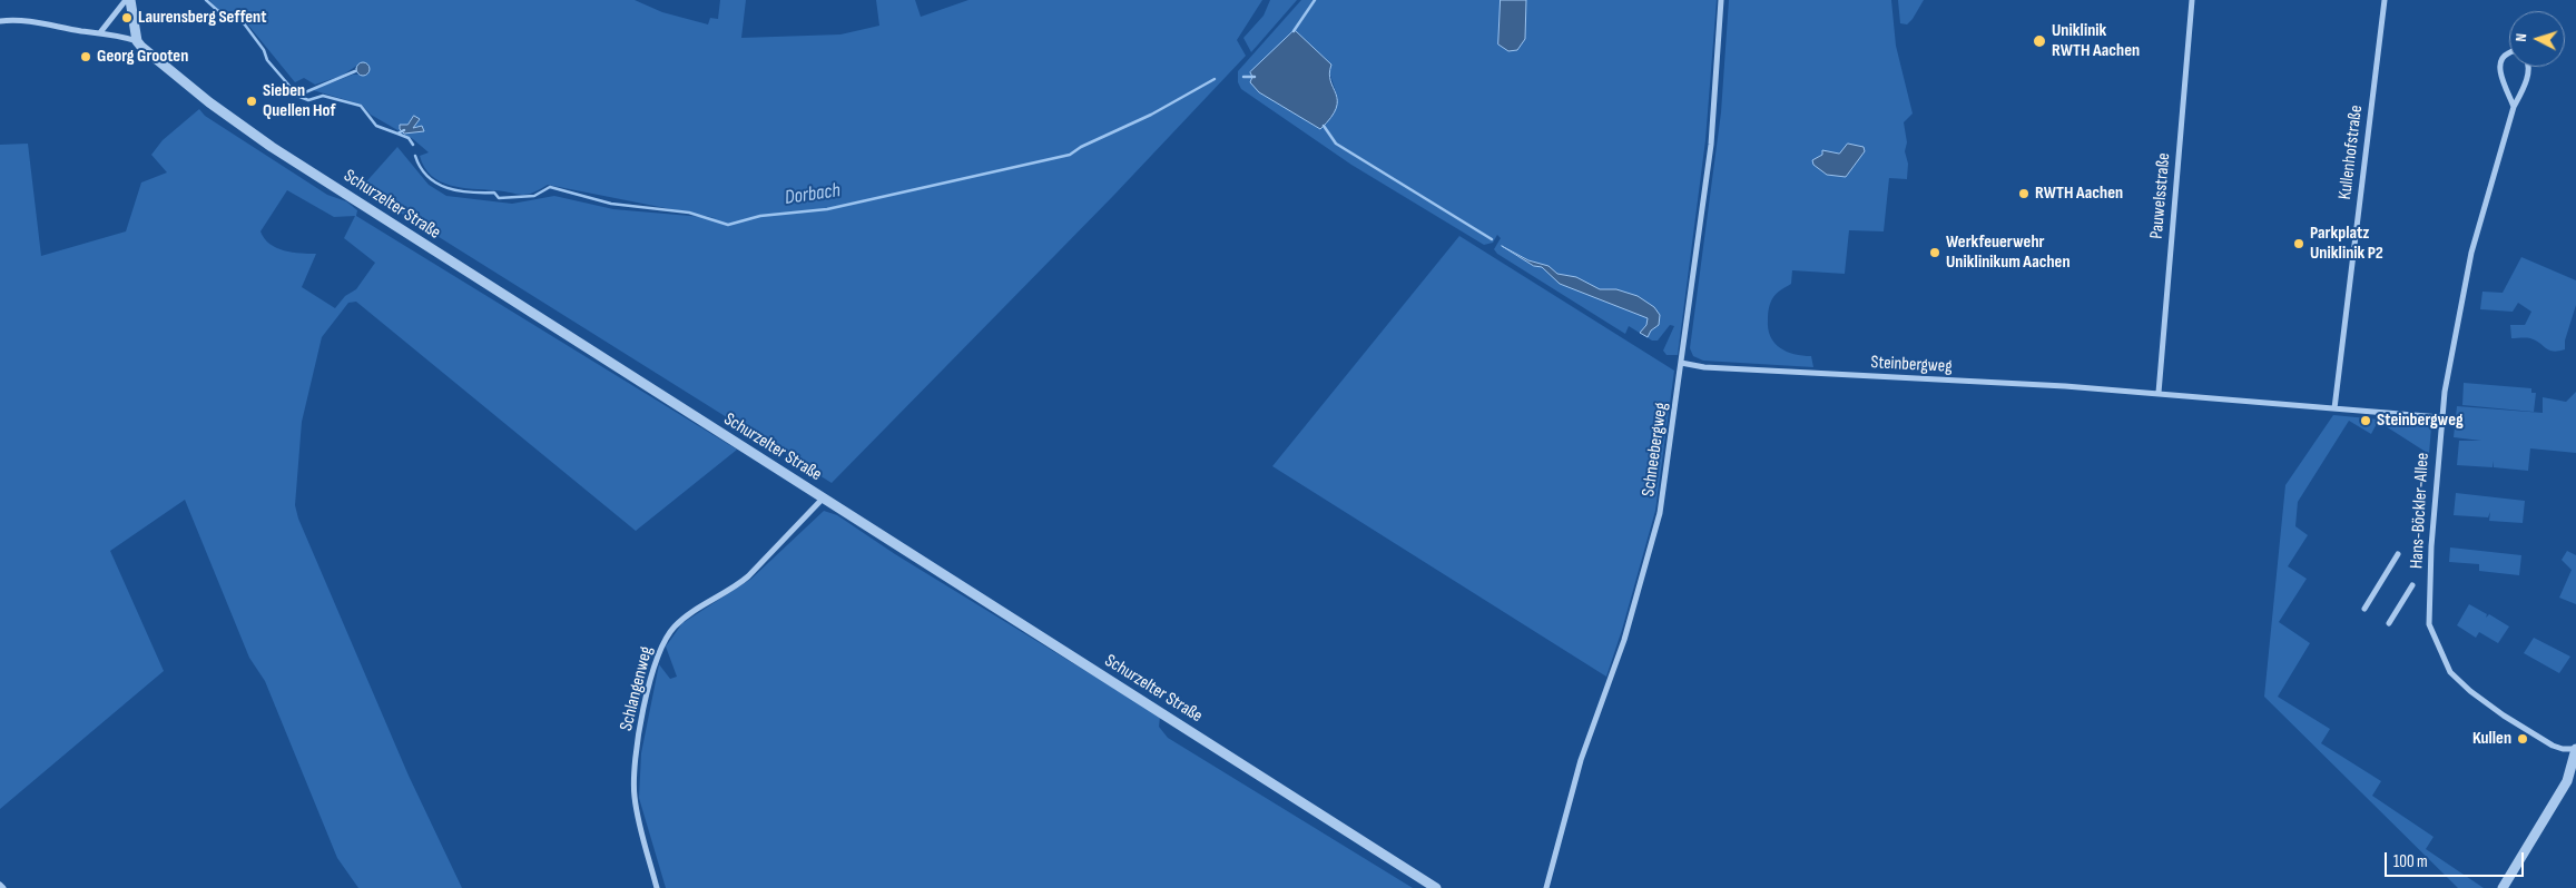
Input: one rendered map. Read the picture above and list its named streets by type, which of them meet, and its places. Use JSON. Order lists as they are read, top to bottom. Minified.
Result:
{"streets":{"street":["Kullenhofstraße","Pauwelsstraße","Schurzelter Straße","Steinbergweg","Schneebergweg","Hans-Böckler-Allee","Schlangenweg"]},"crossings":[["Kullenhofstraße","Steinbergweg"],["Pauwelsstraße","Steinbergweg"],["Schurzelter Straße","Schlangenweg"],["Steinbergweg","Schneebergweg"],["Steinbergweg","Hans-Böckler-Allee"]],"water":["Dorbach"],"places":["Laurensberg Seffent","Uniklinik RWTH Aachen","Georg Grooten","Sieben Quellen Hof","RWTH Aachen","Parkplatz Uniklinik P2","Werkfeuerwehr Uniklinikum Aachen","Steinbergweg","Kullen"],"scale_bar":"100 m","north":"left"}
